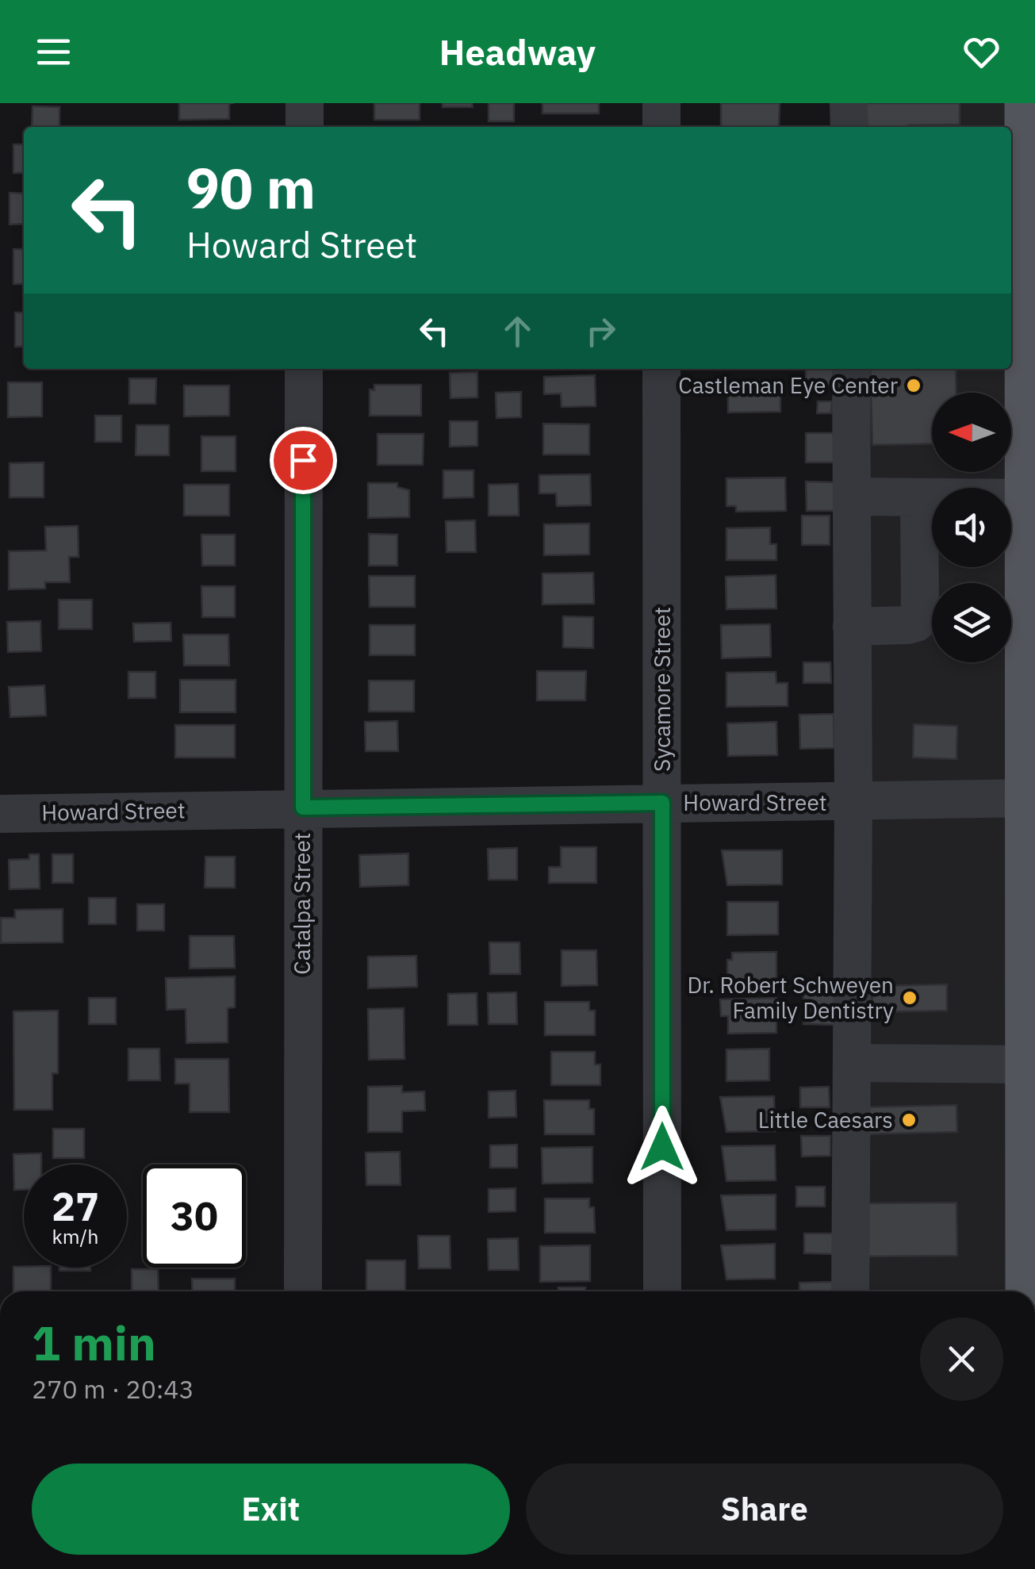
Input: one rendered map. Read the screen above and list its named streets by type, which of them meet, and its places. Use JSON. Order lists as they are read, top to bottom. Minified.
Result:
{"streets":{"street":["Sycamore Street","Howard Street","Catalpa Street"]},"crossings":[["Sycamore Street","Howard Street"],["Howard Street","Catalpa Street"]],"places":["Castleman Eye Center","Dr. Robert Schweyen Family Dentistry","Little Caesars"],"north":"left","page":{"header":"Headway","turn":["90 m","Howard Street"],"speed":"27 km/h","limit":"30","heading":["1 min","270 m · 20:43"],"buttons":["Exit","Share"]}}
